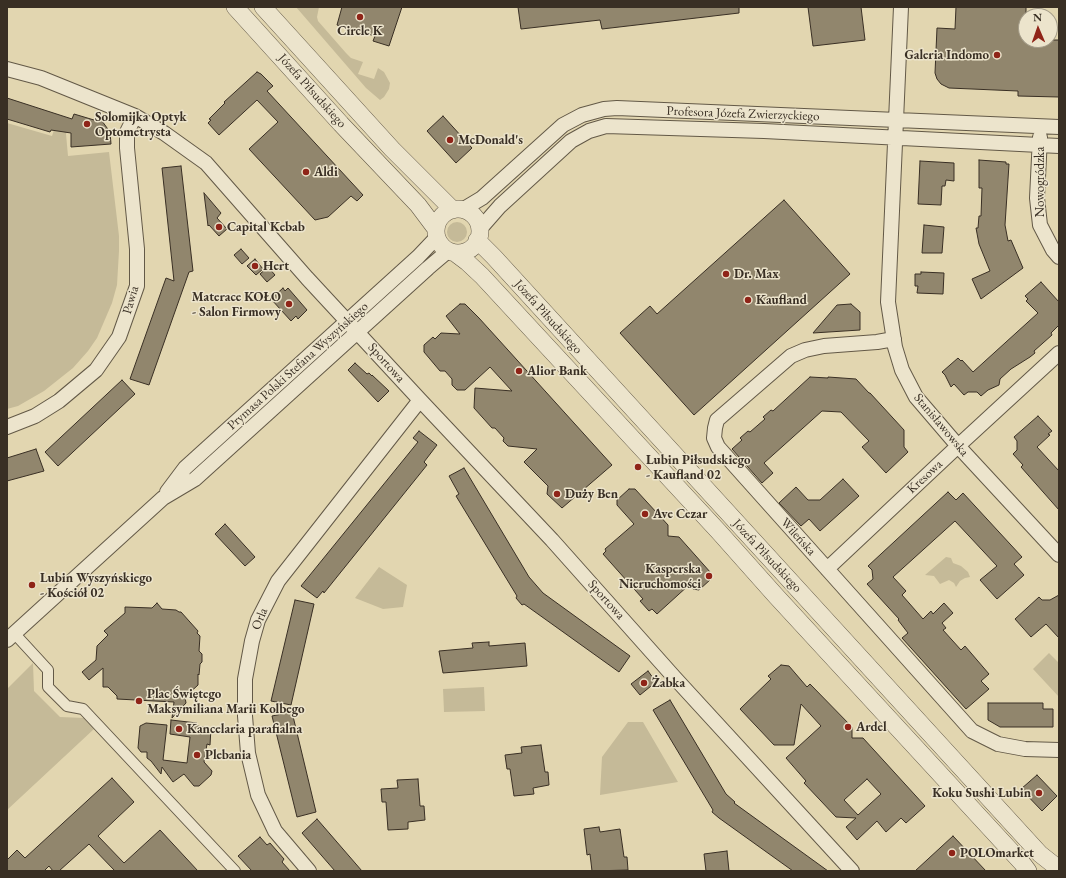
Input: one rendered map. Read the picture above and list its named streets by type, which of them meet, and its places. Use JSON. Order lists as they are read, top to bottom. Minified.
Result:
{"streets":{"street":["Józefa Piłsudskiego","Profesora Józefa Zwierzyckiego","Nowogródzka","Pawia","Sportowa","Prymasa Polski Stefana Wyszyńskiego","Stanisławowska","Kresowa","Wileńska","Orla"]},"crossings":[["Józefa Piłsudskiego","Profesora Józefa Zwierzyckiego"],["Józefa Piłsudskiego","Prymasa Polski Stefana Wyszyńskiego"],["Profesora Józefa Zwierzyckiego","Nowogródzka"],["Profesora Józefa Zwierzyckiego","Prymasa Polski Stefana Wyszyńskiego"],["Profesora Józefa Zwierzyckiego","Stanisławowska"],["Sportowa","Prymasa Polski Stefana Wyszyńskiego"],["Sportowa","Orla"],["Stanisławowska","Kresowa"],["Stanisławowska","Wileńska"],["Kresowa","Wileńska"]],"places":["Circle K","Galeria Indomo","Solomijka Optyk Optometrysta","McDonald's","Aldi","Capital Kebab","Hert","Dr. Max","Kaufland","Materace KOŁO - Salon Firmowy","Alior Bank","Lubin Piłsudskiego - Kaufland 02","Duży Ben","Ave Cezar","Kasperska Nieruchomości","Lubin Wyszyńskiego - Kościół 02","Żabka","Plac Świętego Maksymiliana Marii Kolbego","Ardel","Kancelaria parafialna","Plebania","Koku Sushi Lubin","POLOmarket"],"north":"top"}
